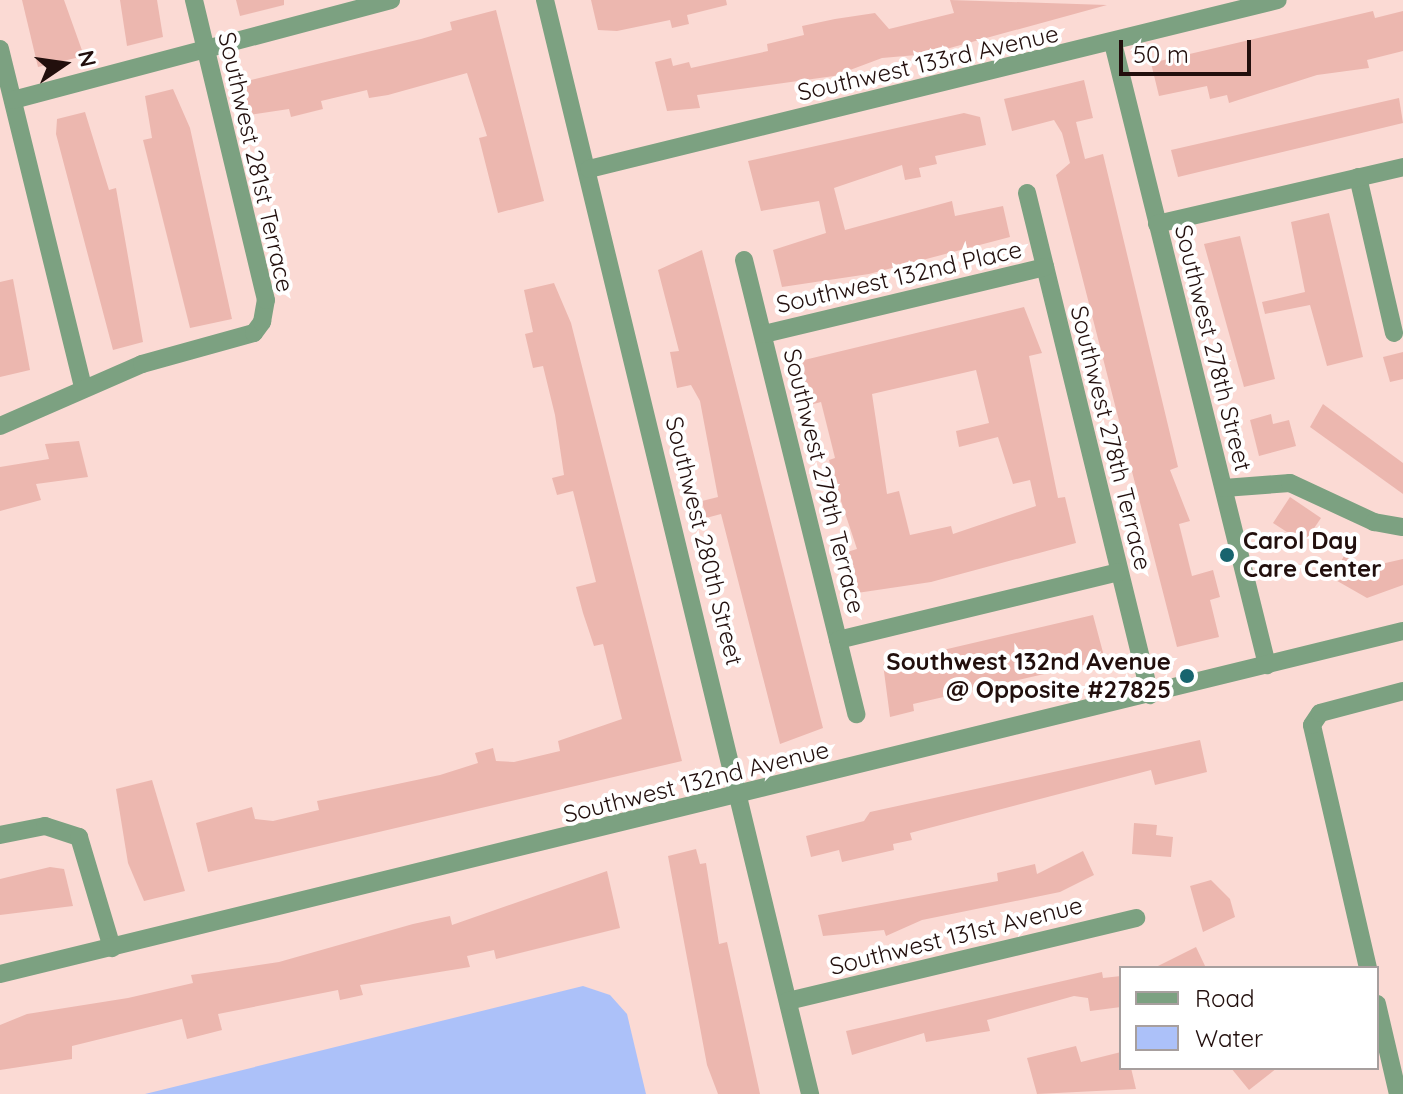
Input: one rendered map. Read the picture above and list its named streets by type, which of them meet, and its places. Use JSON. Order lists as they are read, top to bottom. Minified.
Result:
{"streets":{"street":["Southwest 133rd Avenue","Southwest 281st Terrace","Southwest 132nd Place","Southwest 278th Street","Southwest 278th Terrace","Southwest 279th Terrace","Southwest 280th Street","Southwest 132nd Avenue","Southwest 131st Avenue"]},"crossings":[["Southwest 133rd Avenue","Southwest 278th Street"],["Southwest 133rd Avenue","Southwest 280th Street"],["Southwest 132nd Place","Southwest 278th Terrace"],["Southwest 132nd Place","Southwest 279th Terrace"],["Southwest 278th Street","Southwest 132nd Avenue"],["Southwest 278th Terrace","Southwest 132nd Avenue"],["Southwest 280th Street","Southwest 132nd Avenue"],["Southwest 280th Street","Southwest 131st Avenue"]],"places":["Carol Day Care Center","Southwest 132nd Avenue @ Opposite #27825"],"legend":["Road","Water"],"scale_bar":"50 m","north":"right"}
